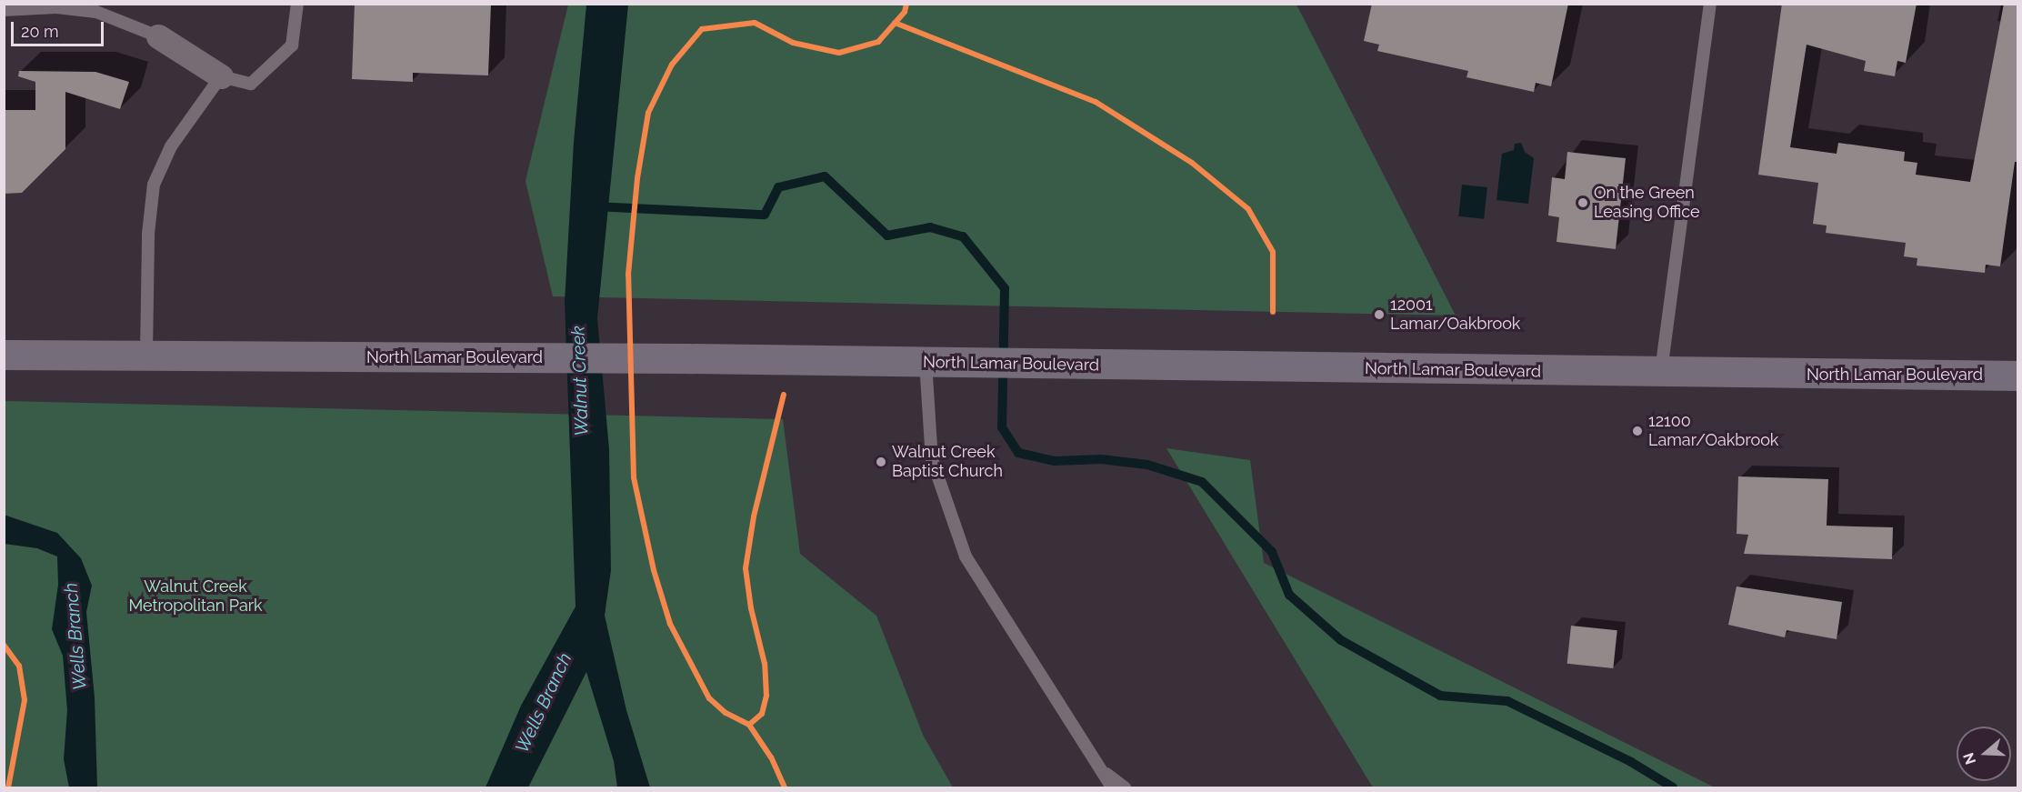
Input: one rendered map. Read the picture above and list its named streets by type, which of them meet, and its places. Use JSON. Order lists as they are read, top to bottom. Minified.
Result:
{"streets":{"main road":["North Lamar Boulevard"]},"water":["Walnut Creek","Wells Branch"],"parks":["Walnut Creek Metropolitan Park"],"places":["On the Green Leasing Office","12001 Lamar/Oakbrook","12100 Lamar/Oakbrook","Walnut Creek Baptist Church"],"scale_bar":"20 m","north":"left"}
